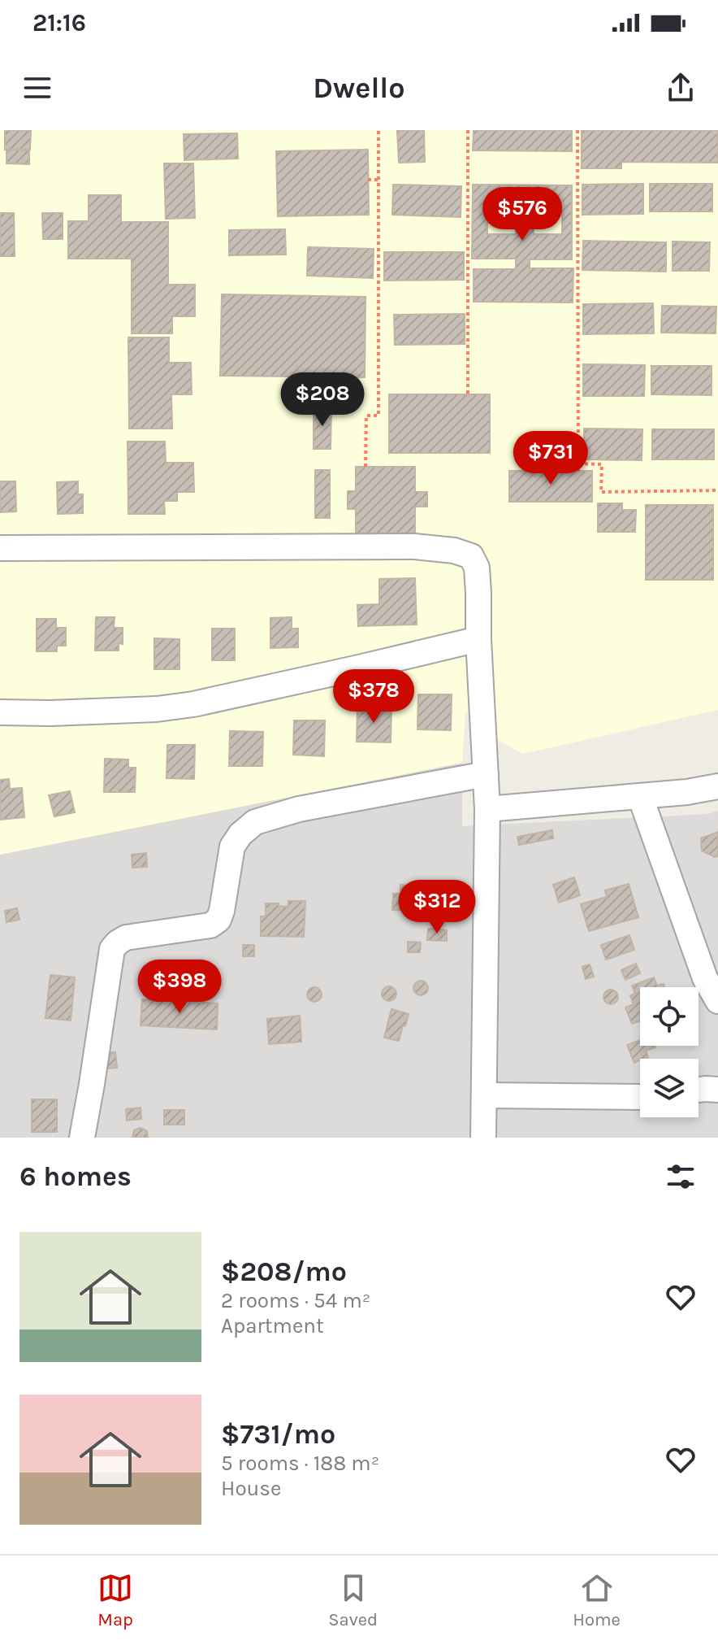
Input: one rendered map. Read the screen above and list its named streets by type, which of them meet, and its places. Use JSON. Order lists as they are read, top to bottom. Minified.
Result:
{"page":{"status":"21:16","header":"Dwello","price":["$576","$208","$731","$378","$312","$398"],"heading":"6 homes","list":[{"name":"$208/mo","note":"2 rooms · 54 m² · Apartment"},{"name":"$731/mo","note":"5 rooms · 188 m² · House"}],"tabs":["Map","Saved","Home"]}}
